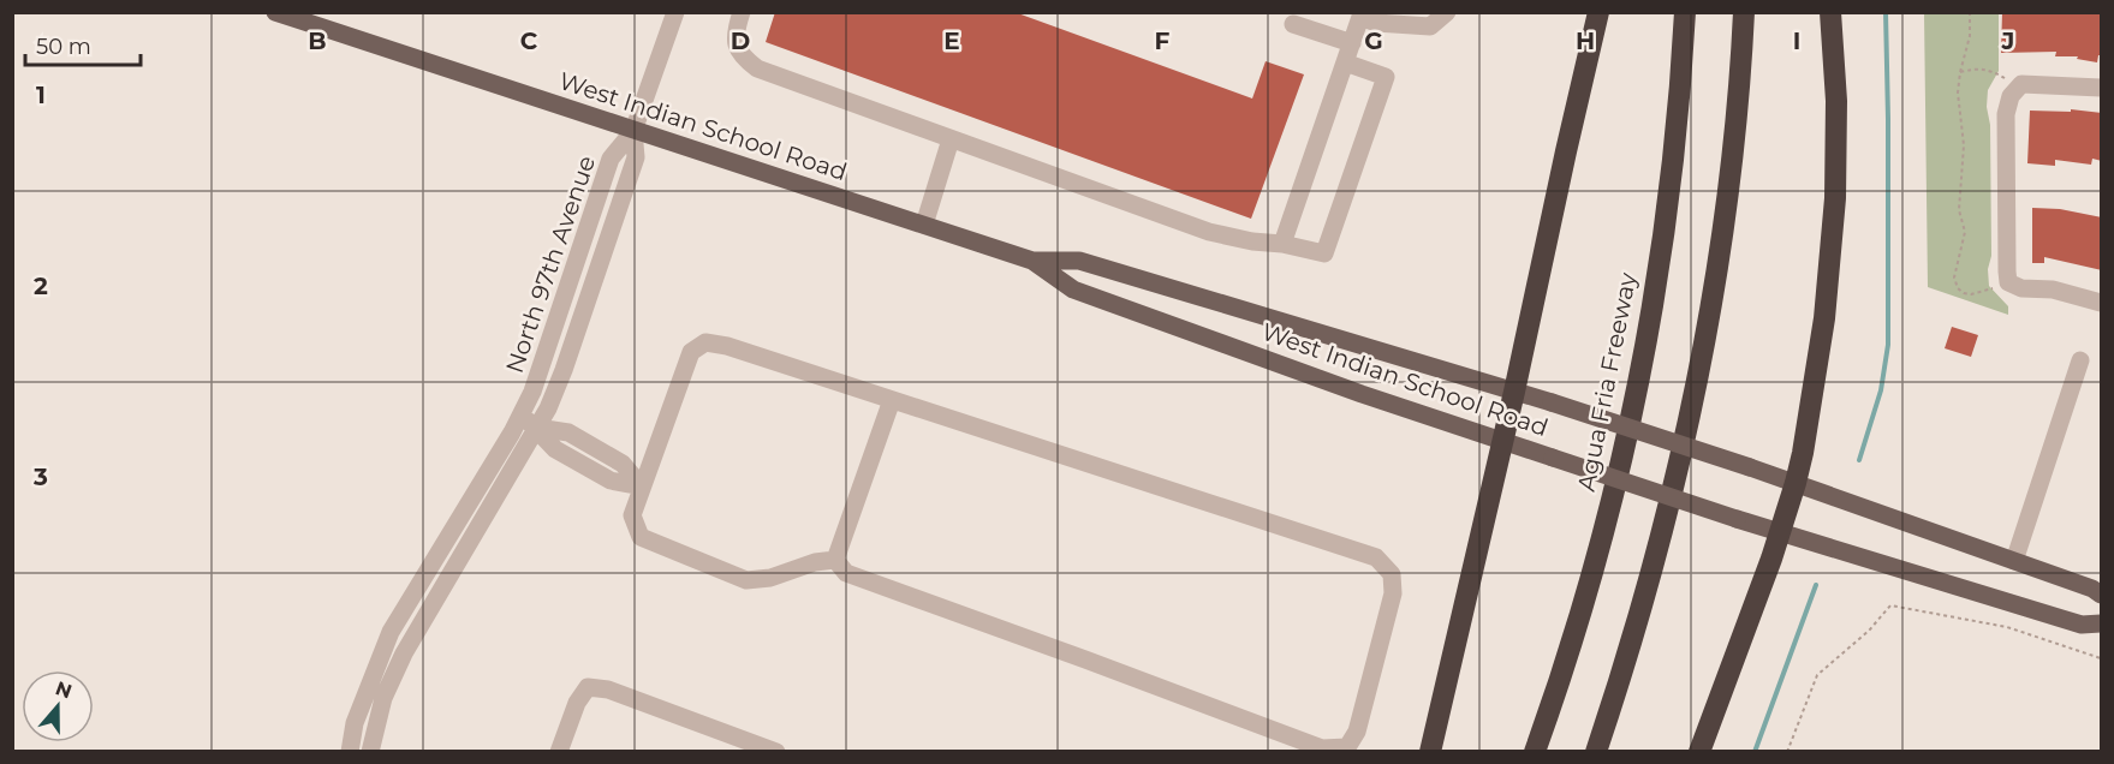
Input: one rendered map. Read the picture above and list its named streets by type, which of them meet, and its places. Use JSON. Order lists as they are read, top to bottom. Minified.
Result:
{"streets":{"highway":["Agua Fria Freeway"],"main road":["West Indian School Road"],"street":["North 97th Avenue"]},"crossings":[["West Indian School Road","North 97th Avenue"]],"scale_bar":"50 m","north":"top","grid":{"columns":["B","C","D","E","F","G","H","I","J"],"rows":["1","2","3"]}}
